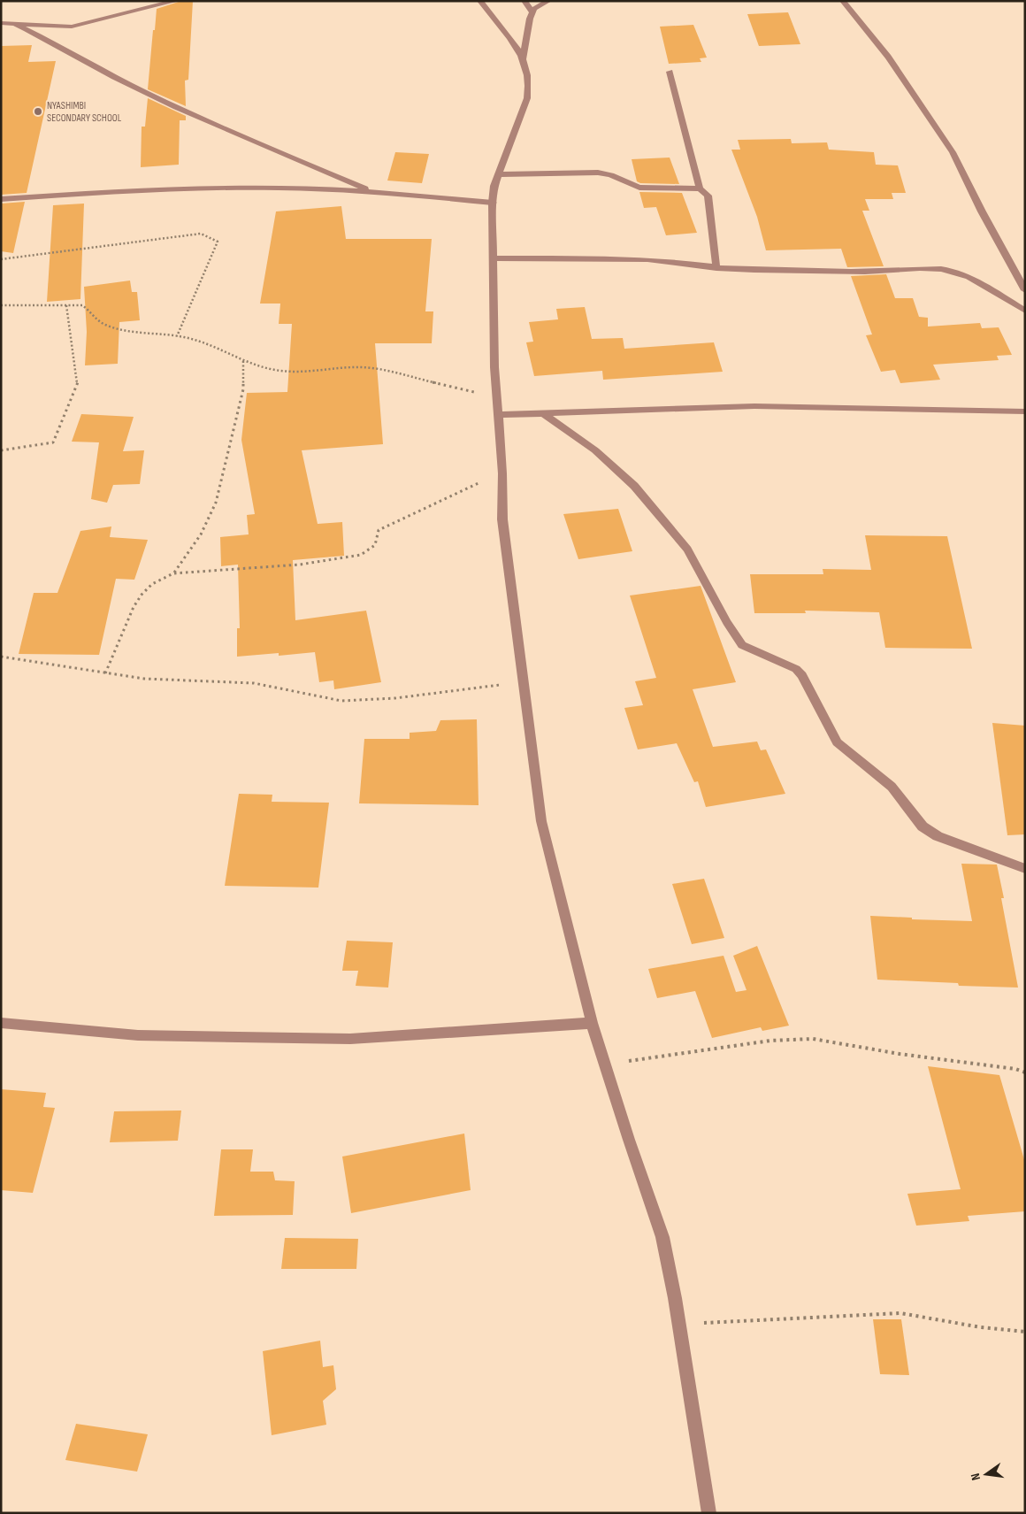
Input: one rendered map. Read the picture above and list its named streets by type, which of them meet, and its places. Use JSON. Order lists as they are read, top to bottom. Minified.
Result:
{"places":["NYASHIMBI SECONDARY SCHOOL"],"north":"left"}
